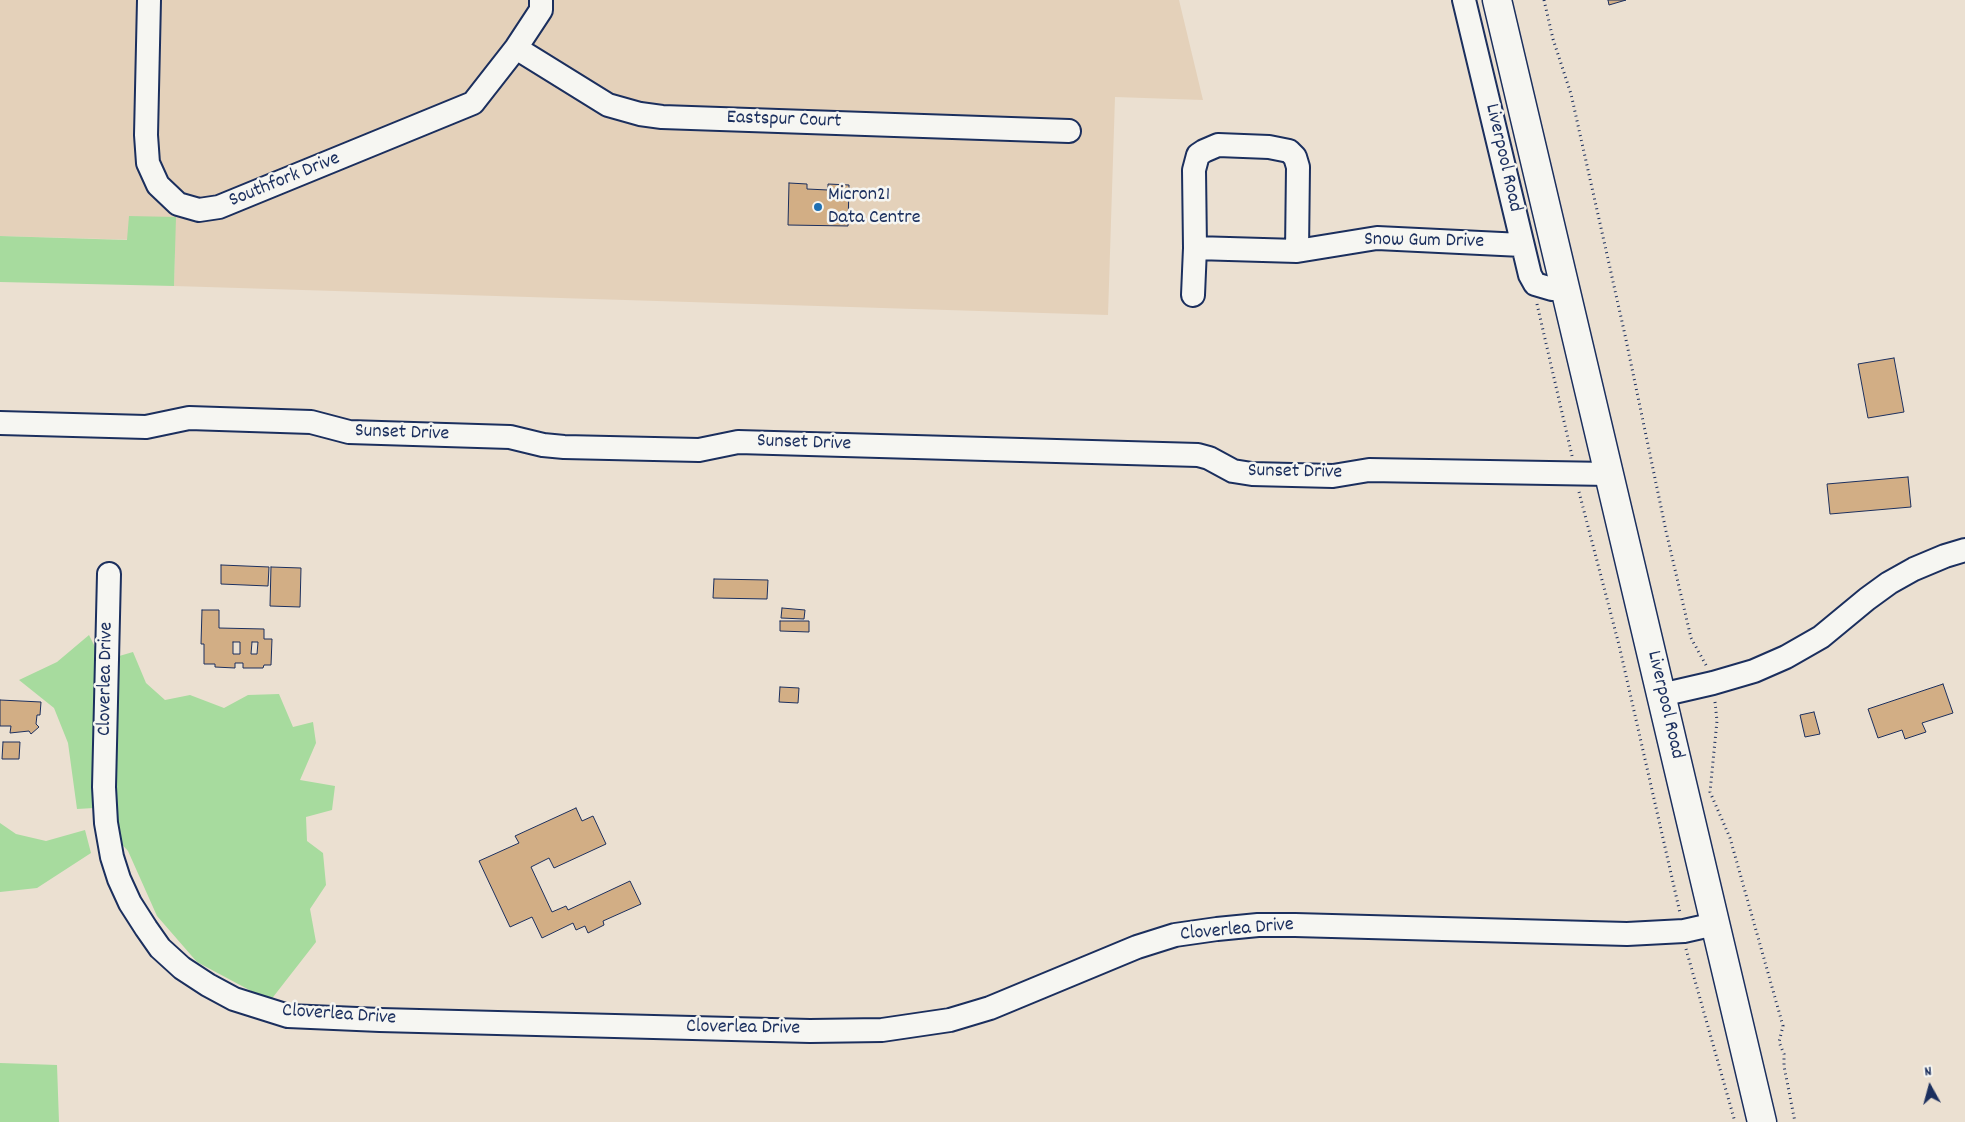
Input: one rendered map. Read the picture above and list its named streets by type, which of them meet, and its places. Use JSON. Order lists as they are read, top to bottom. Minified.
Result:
{"streets":{"main road":["Liverpool Road"],"street":["Eastspur Court","Southfork Drive","Snow Gum Drive","Sunset Drive","Cloverlea Drive"]},"crossings":[["Eastspur Court","Southfork Drive"],["Liverpool Road","Snow Gum Drive"],["Liverpool Road","Sunset Drive"],["Liverpool Road","Cloverlea Drive"]],"places":["Micron21 Data Centre"],"north":"top"}
